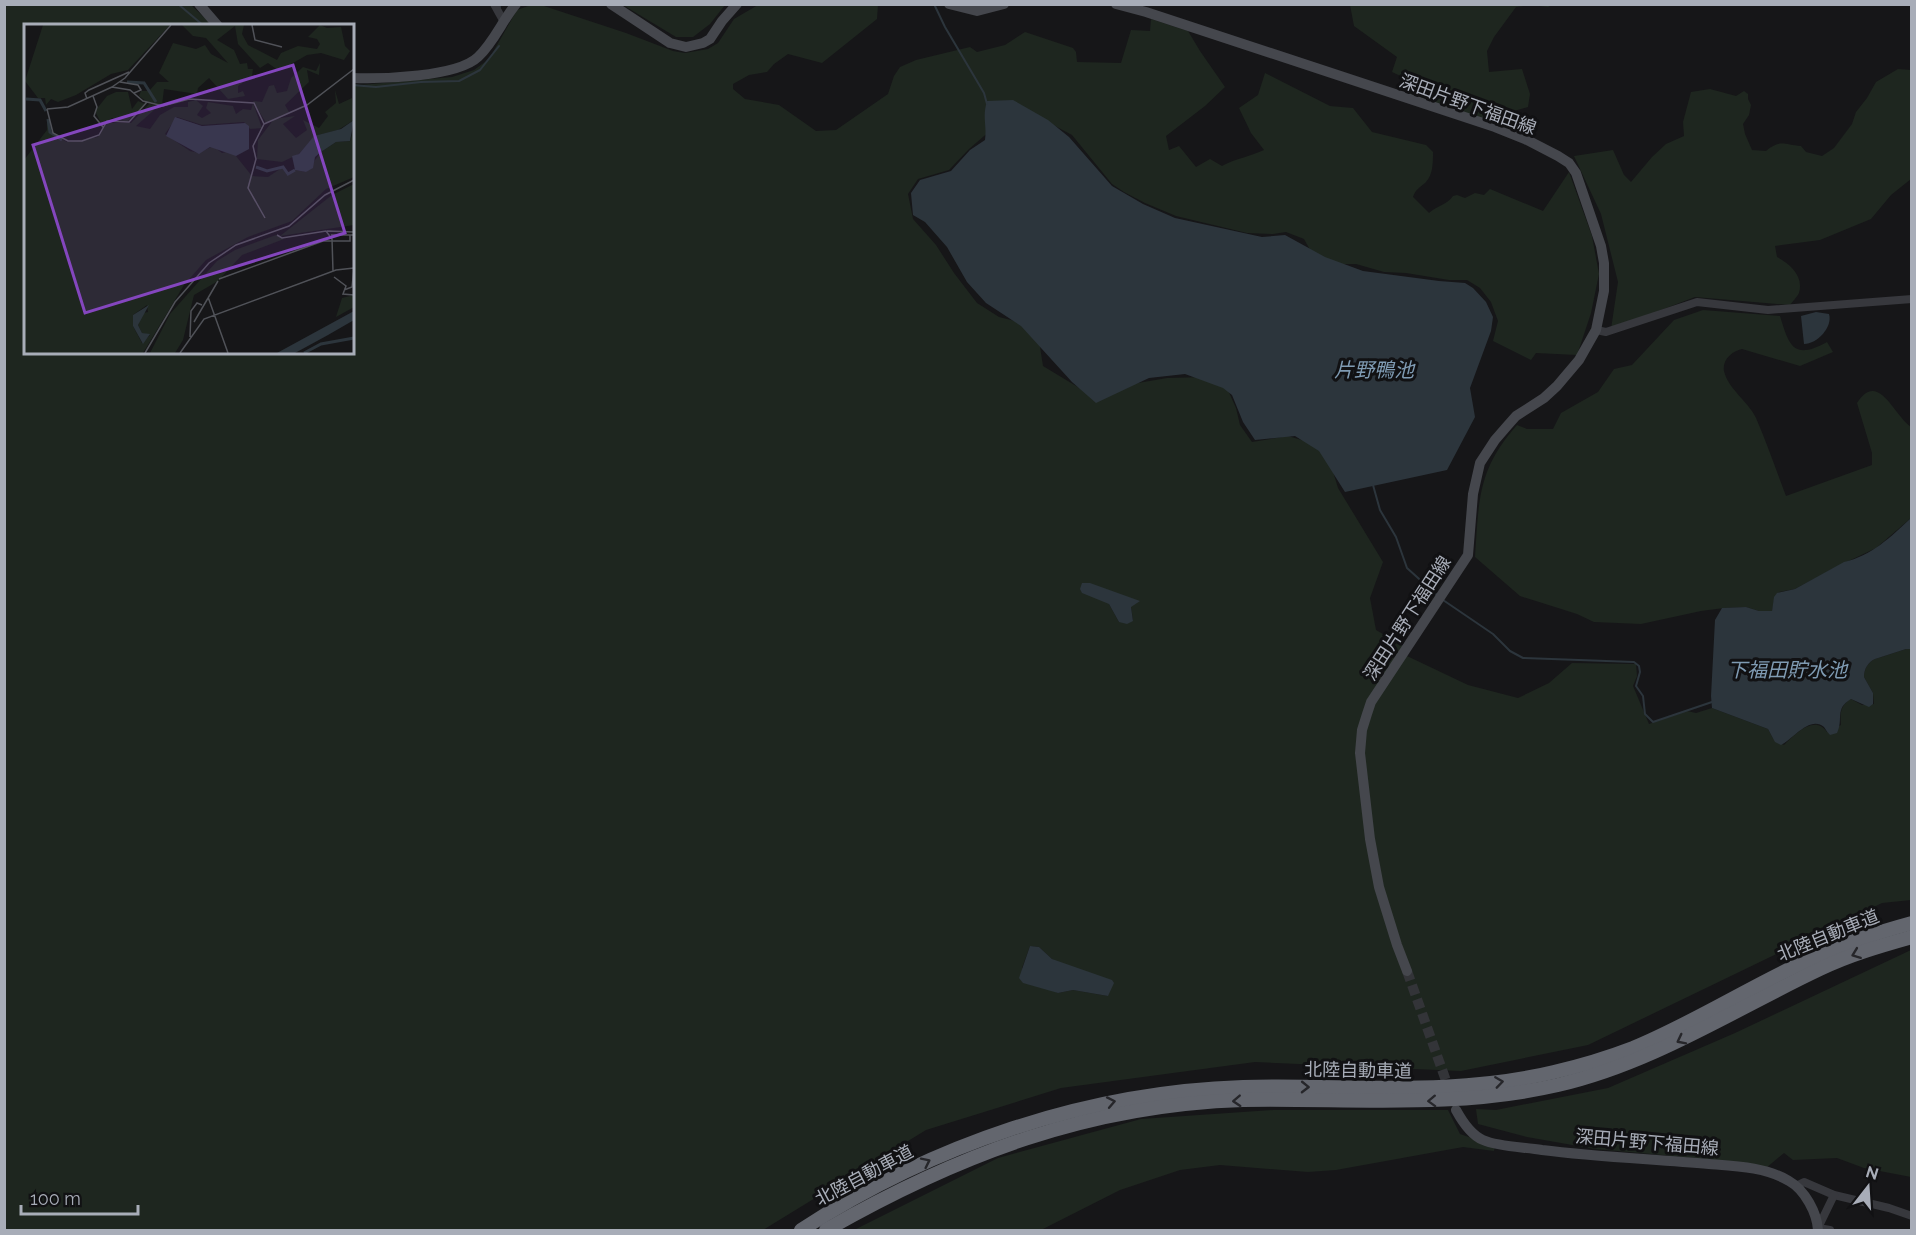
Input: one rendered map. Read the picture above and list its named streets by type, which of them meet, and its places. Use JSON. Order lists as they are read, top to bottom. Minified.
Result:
{"streets":{"highway":["北陸自動車道"],"main road":["深田片野下福田線"]},"water":["片野鴨池","下福田貯水池"],"scale_bar":"100 m","north":"top"}
